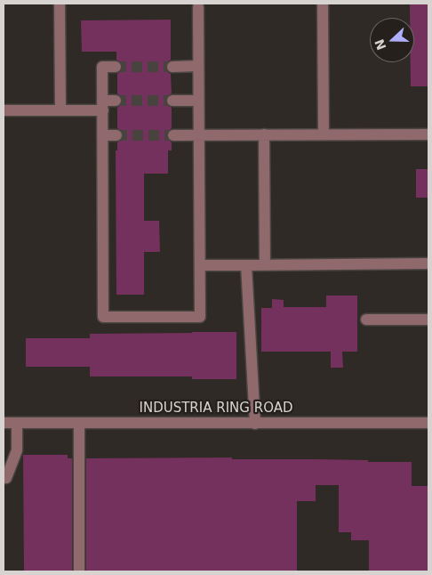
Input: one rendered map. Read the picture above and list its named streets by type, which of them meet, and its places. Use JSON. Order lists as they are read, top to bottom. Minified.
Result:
{"streets":{"street":["INDUSTRIA RING ROAD"]},"north":"left"}
